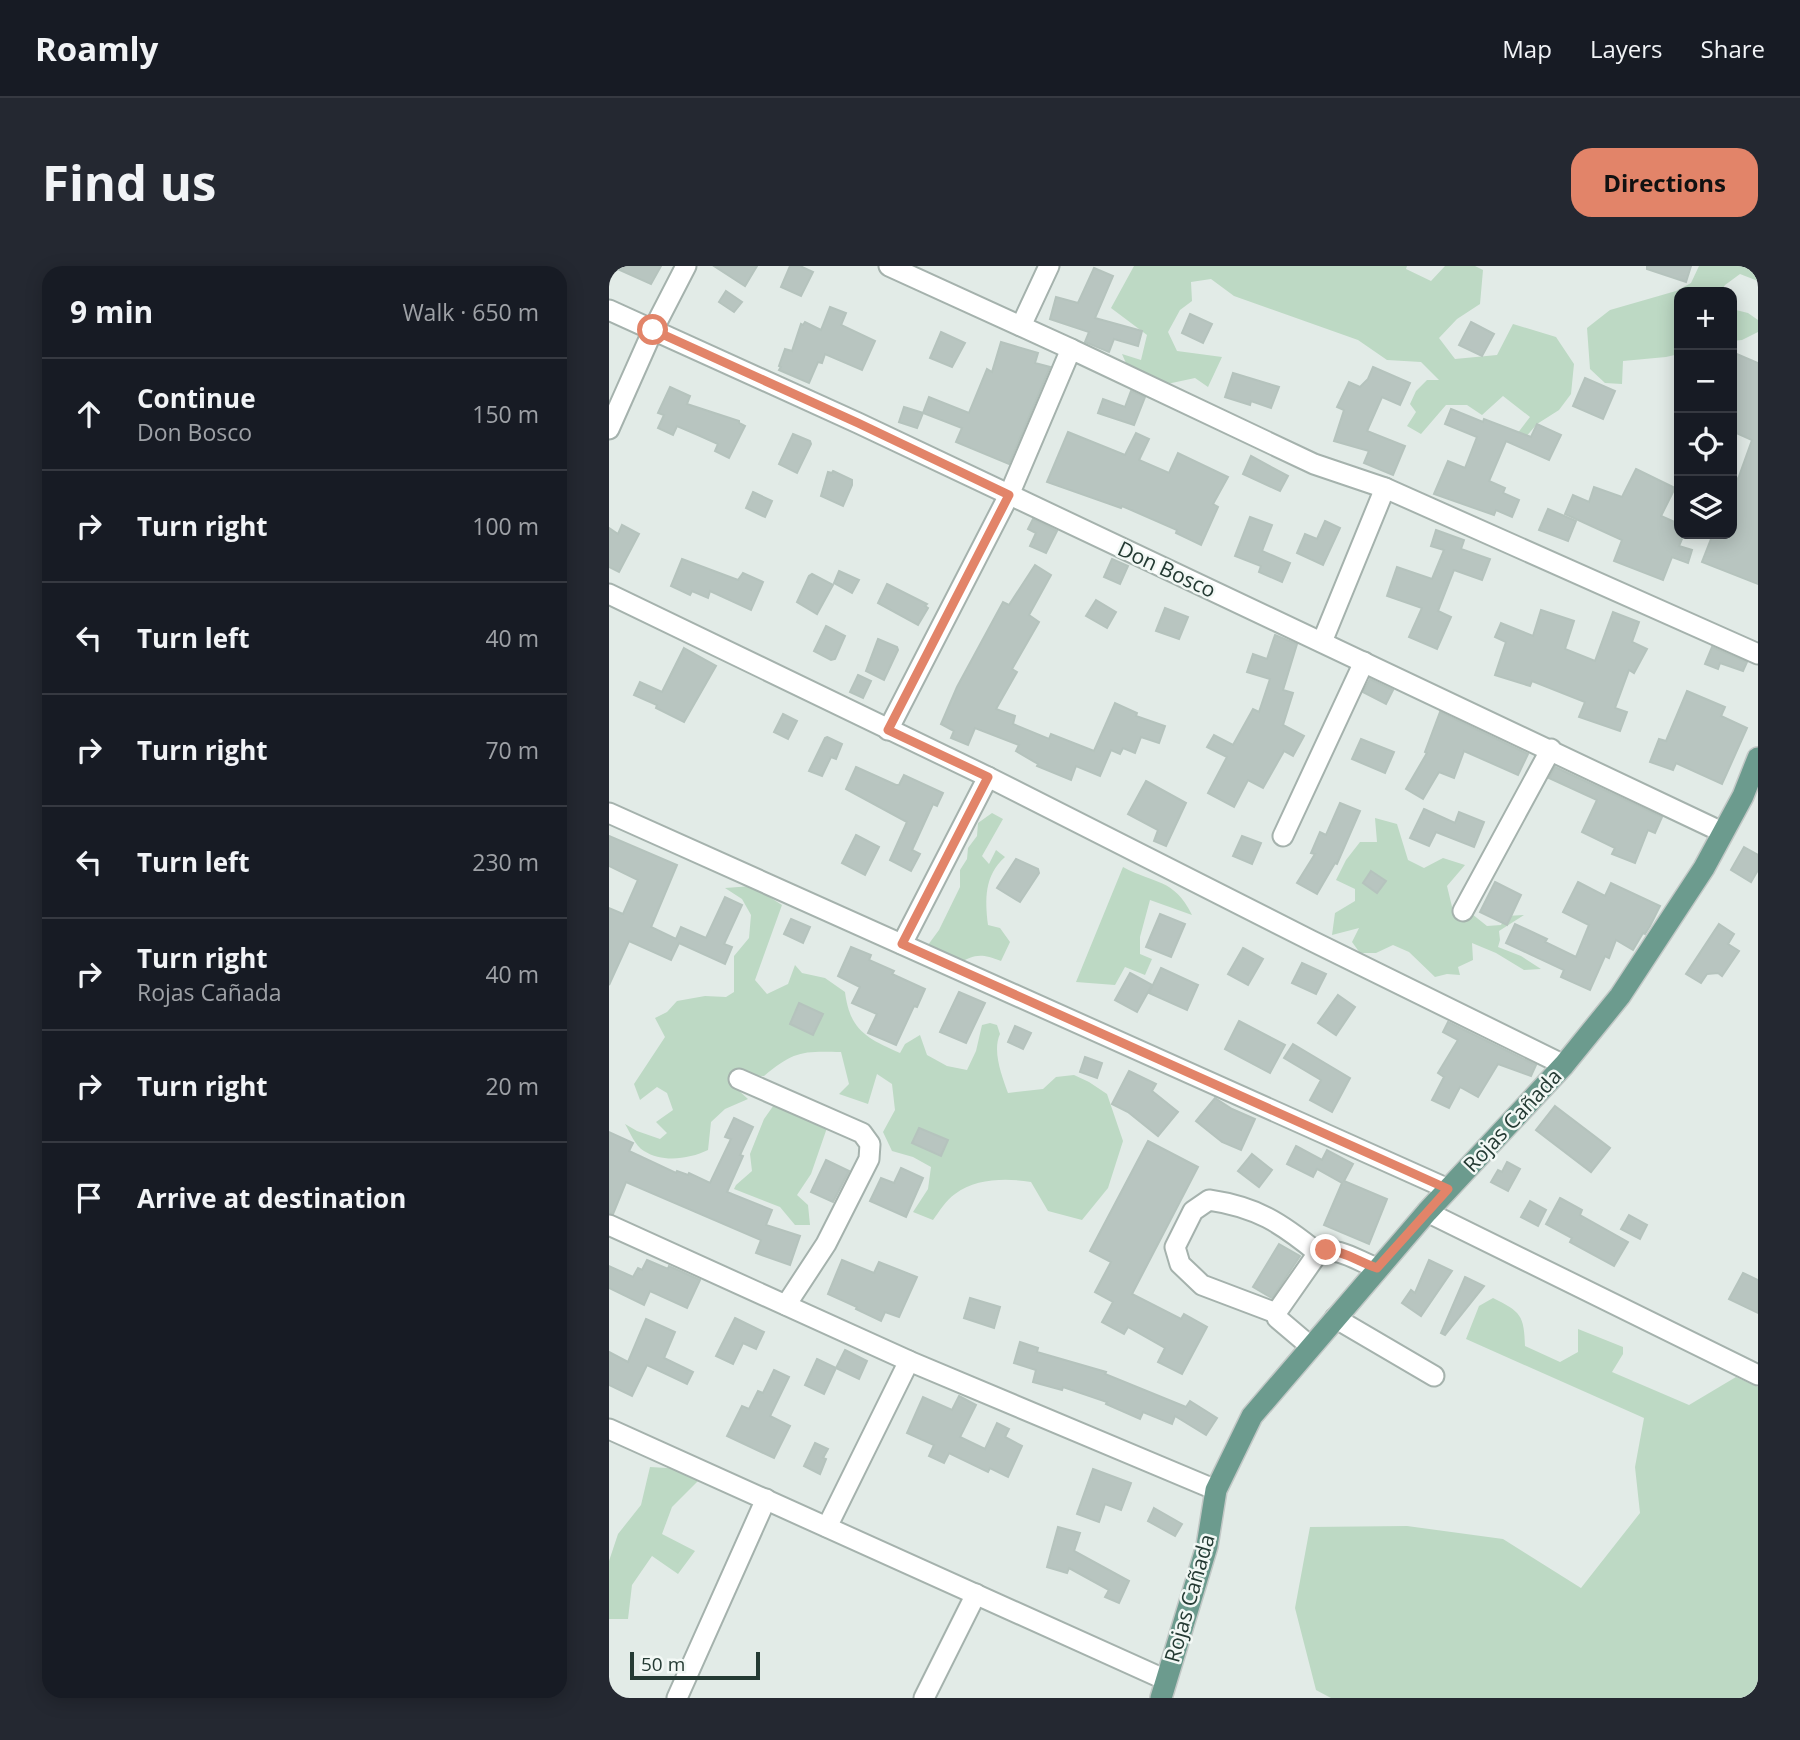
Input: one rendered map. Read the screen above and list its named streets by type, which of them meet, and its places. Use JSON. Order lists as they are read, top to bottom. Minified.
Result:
{"streets":{"main road":["Rojas Cañada"],"street":["Don Bosco"]},"crossings":[["Don Bosco","Rojas Cañada"]],"scale_bar":"50 m","page":{"header":"Roamly","nav":["Map","Layers","Share"],"buttons":"Directions","title":"Find us","heading":["9 min","Walk · 650 m"],"map_buttons":["+","−"],"list":[["Continue","Don Bosco","150 m"],["Turn right","100 m"],["Turn left","40 m"],["Turn right","70 m"],["Turn left","230 m"],["Turn right","Rojas Cañada","40 m"],["Turn right","20 m"],"Arrive at destination"],"scale":"50 m"}}
